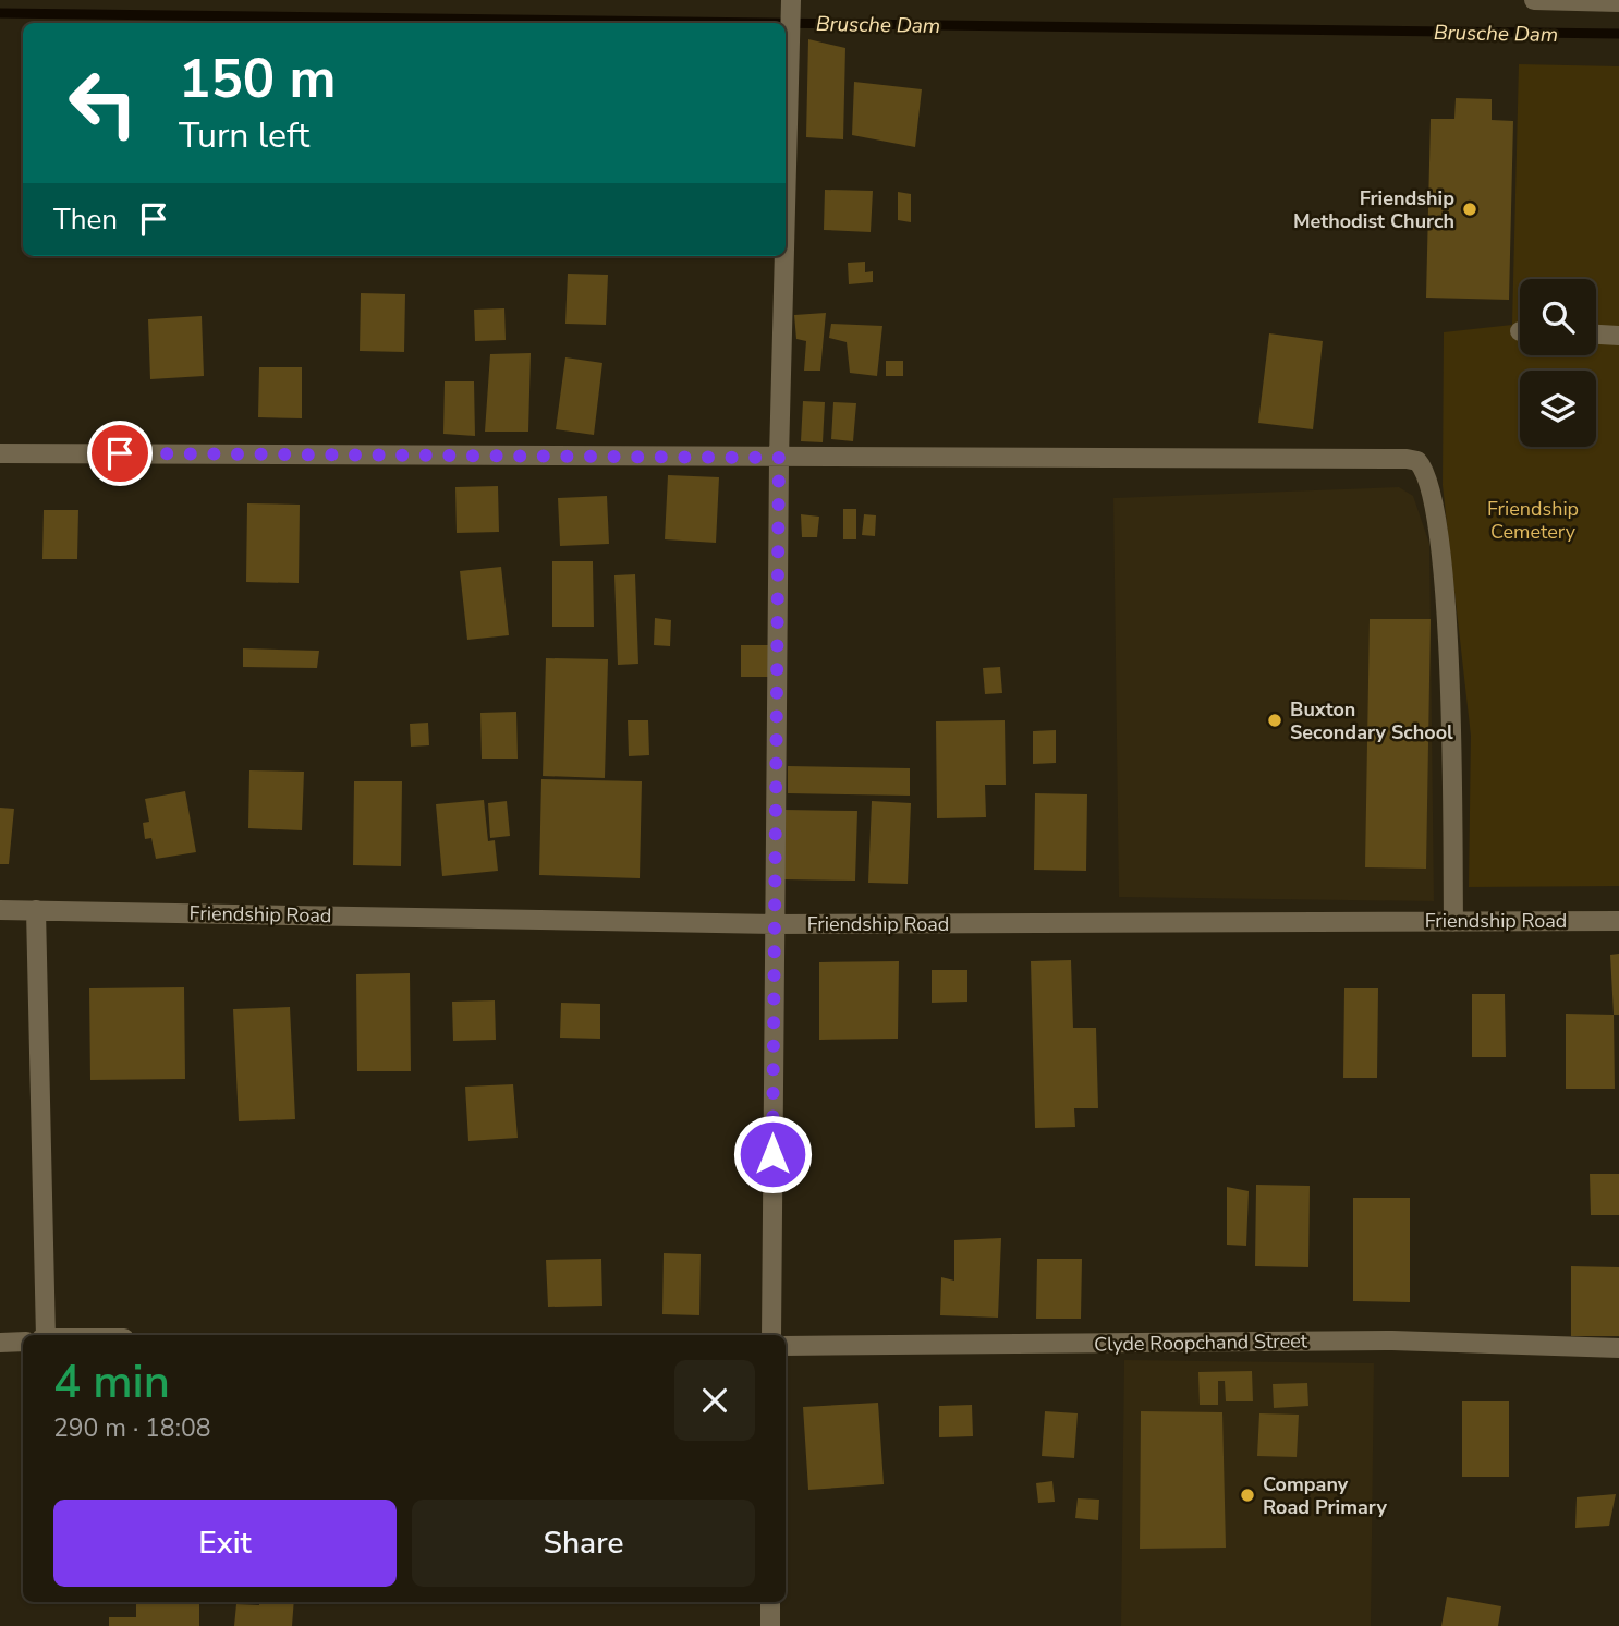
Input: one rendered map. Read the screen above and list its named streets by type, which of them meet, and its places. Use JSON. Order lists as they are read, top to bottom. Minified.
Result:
{"streets":{"street":["Friendship Road","Clyde Roopchand Street"]},"water":["Brusche Dam"],"parks":["Friendship Cemetery"],"places":["Friendship Methodist Church","Buxton Secondary School","Company Road Primary"],"page":{"turn":["150 m","Turn left"],"then":"Then","heading":["4 min","290 m · 18:08"],"buttons":["Exit","Share"]}}
